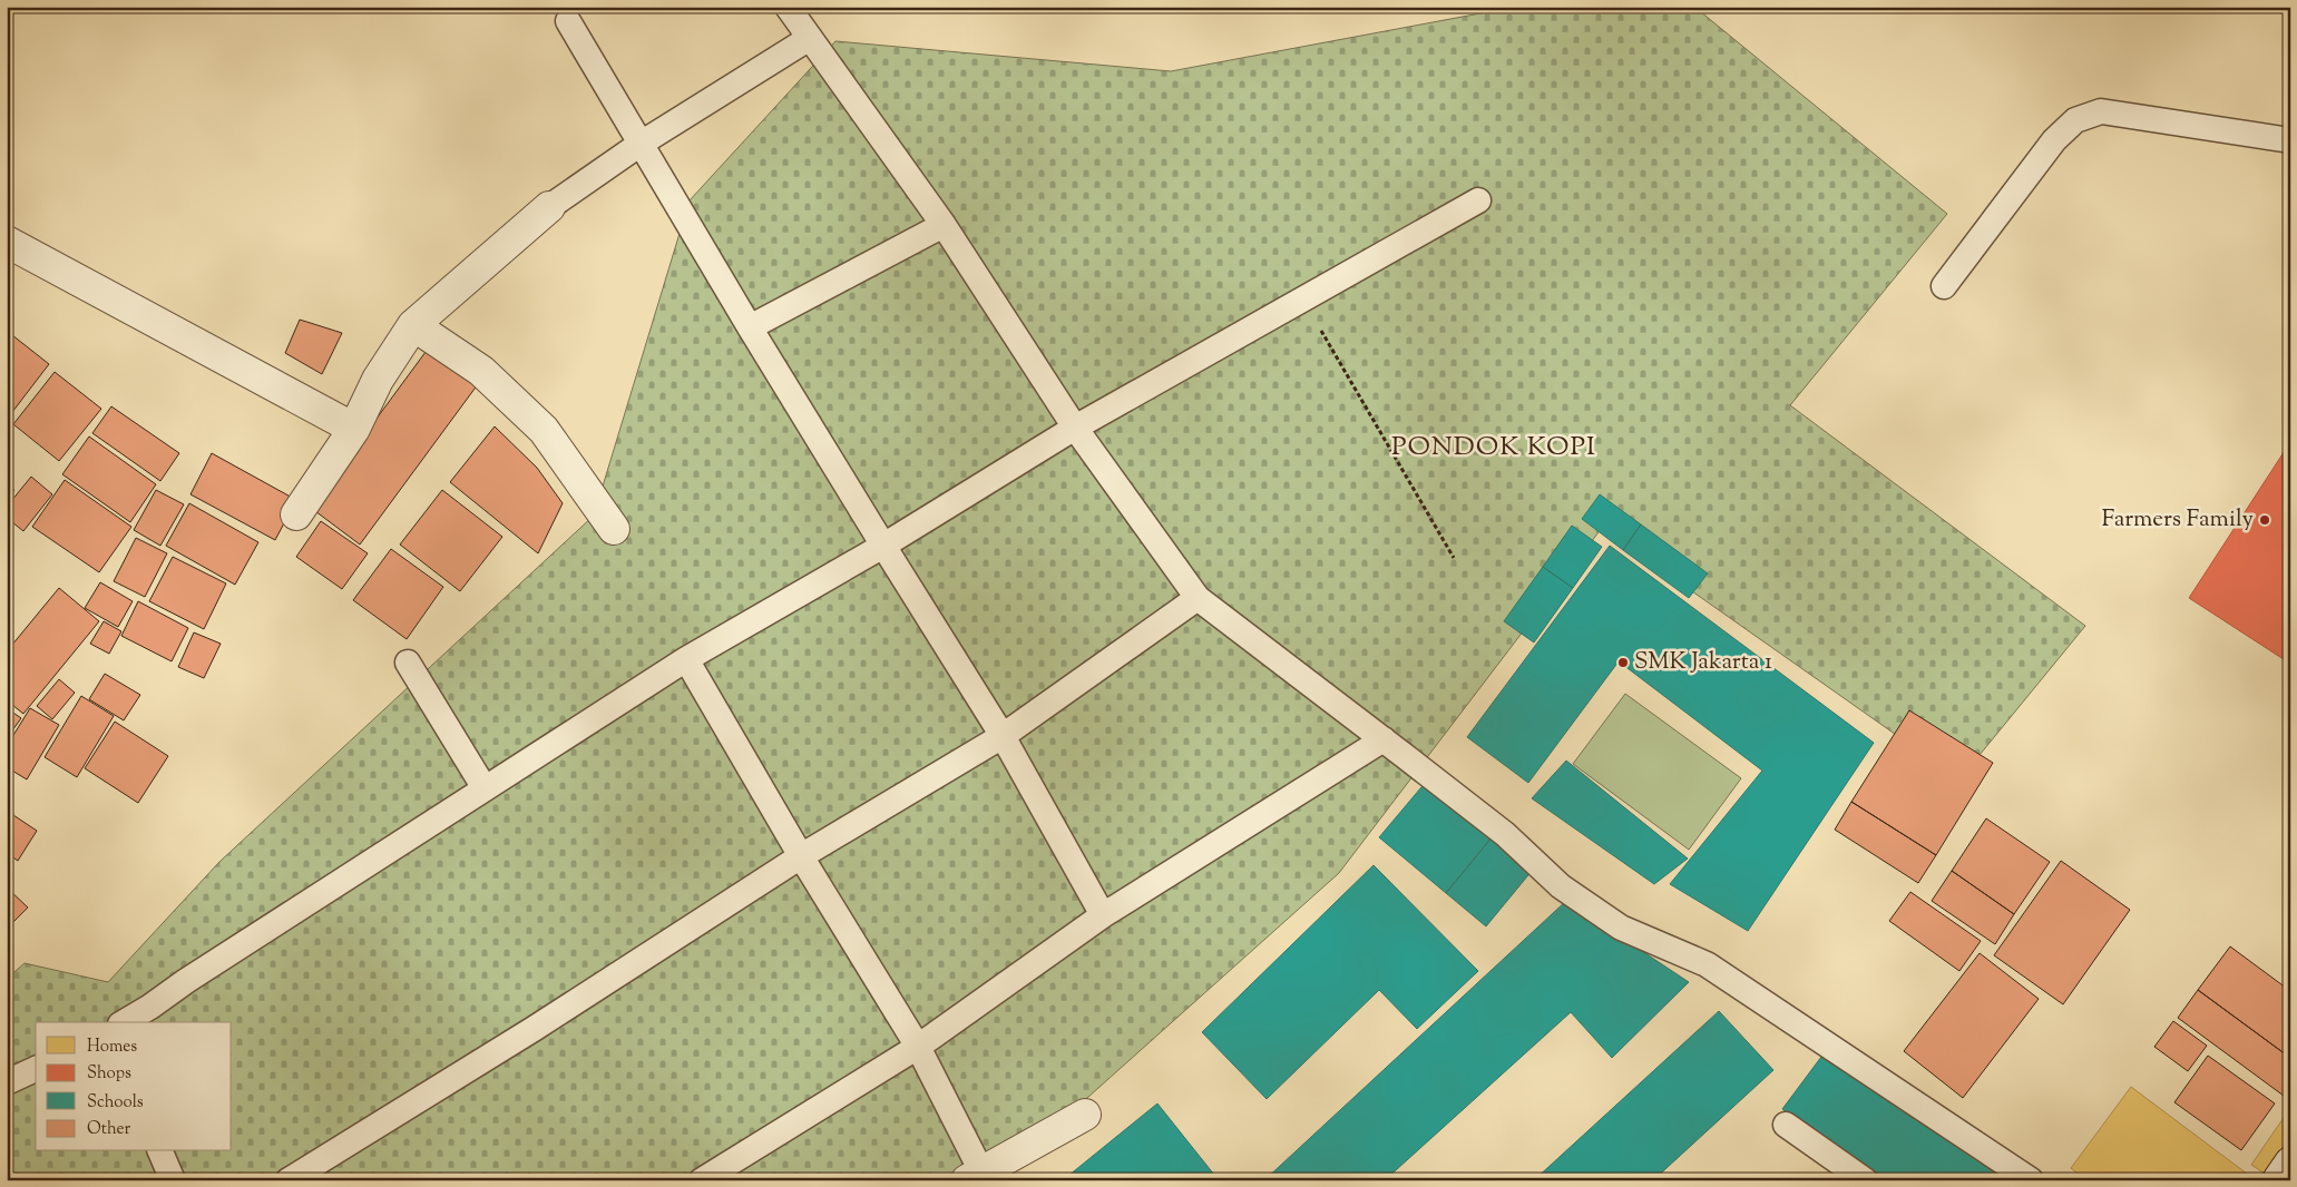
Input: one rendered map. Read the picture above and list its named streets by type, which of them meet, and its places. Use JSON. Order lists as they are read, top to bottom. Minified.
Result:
{"districts":["PONDOK KOPI"],"places":["Farmers Family","SMK Jakarta 1"],"legend":["Homes","Shops","Schools","Other"]}
